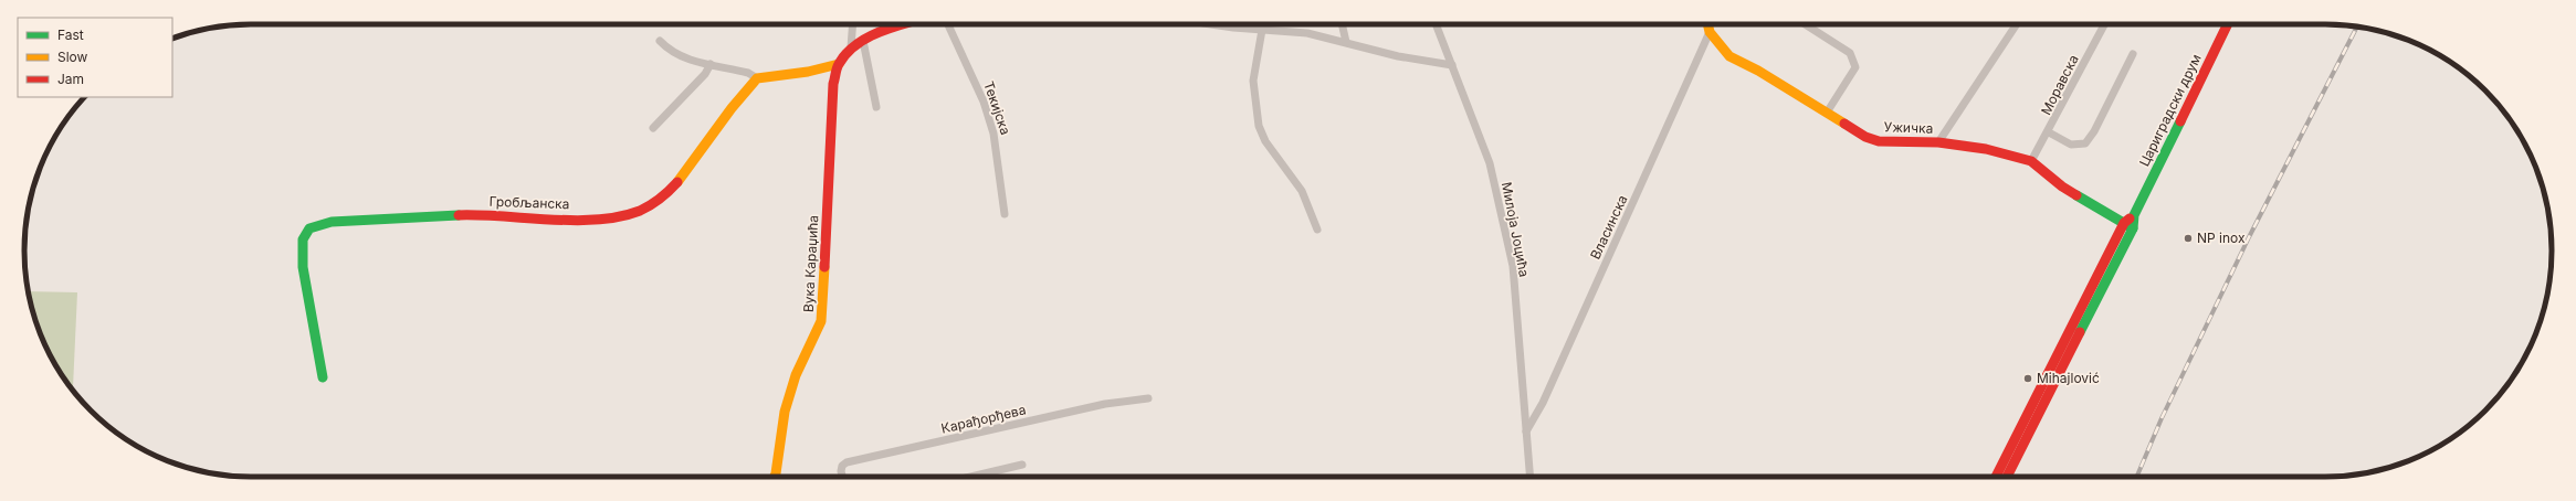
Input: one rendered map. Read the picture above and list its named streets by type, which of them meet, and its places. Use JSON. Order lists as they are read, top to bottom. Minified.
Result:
{"streets":{"street":["Моравска","Текијска","Цариградски друм","Ужичка","Гробљанска","Власинска","Милоја Јоцића","Вука Караџића","Карађорђева"]},"crossings":[["Моравска","Ужичка"],["Цариградски друм","Ужичка"],["Ужичка","Власинска"],["Власинска","Милоја Јоцића"]],"places":["NP inox","Mihajlović"],"legend":["Fast","Slow","Jam"]}
